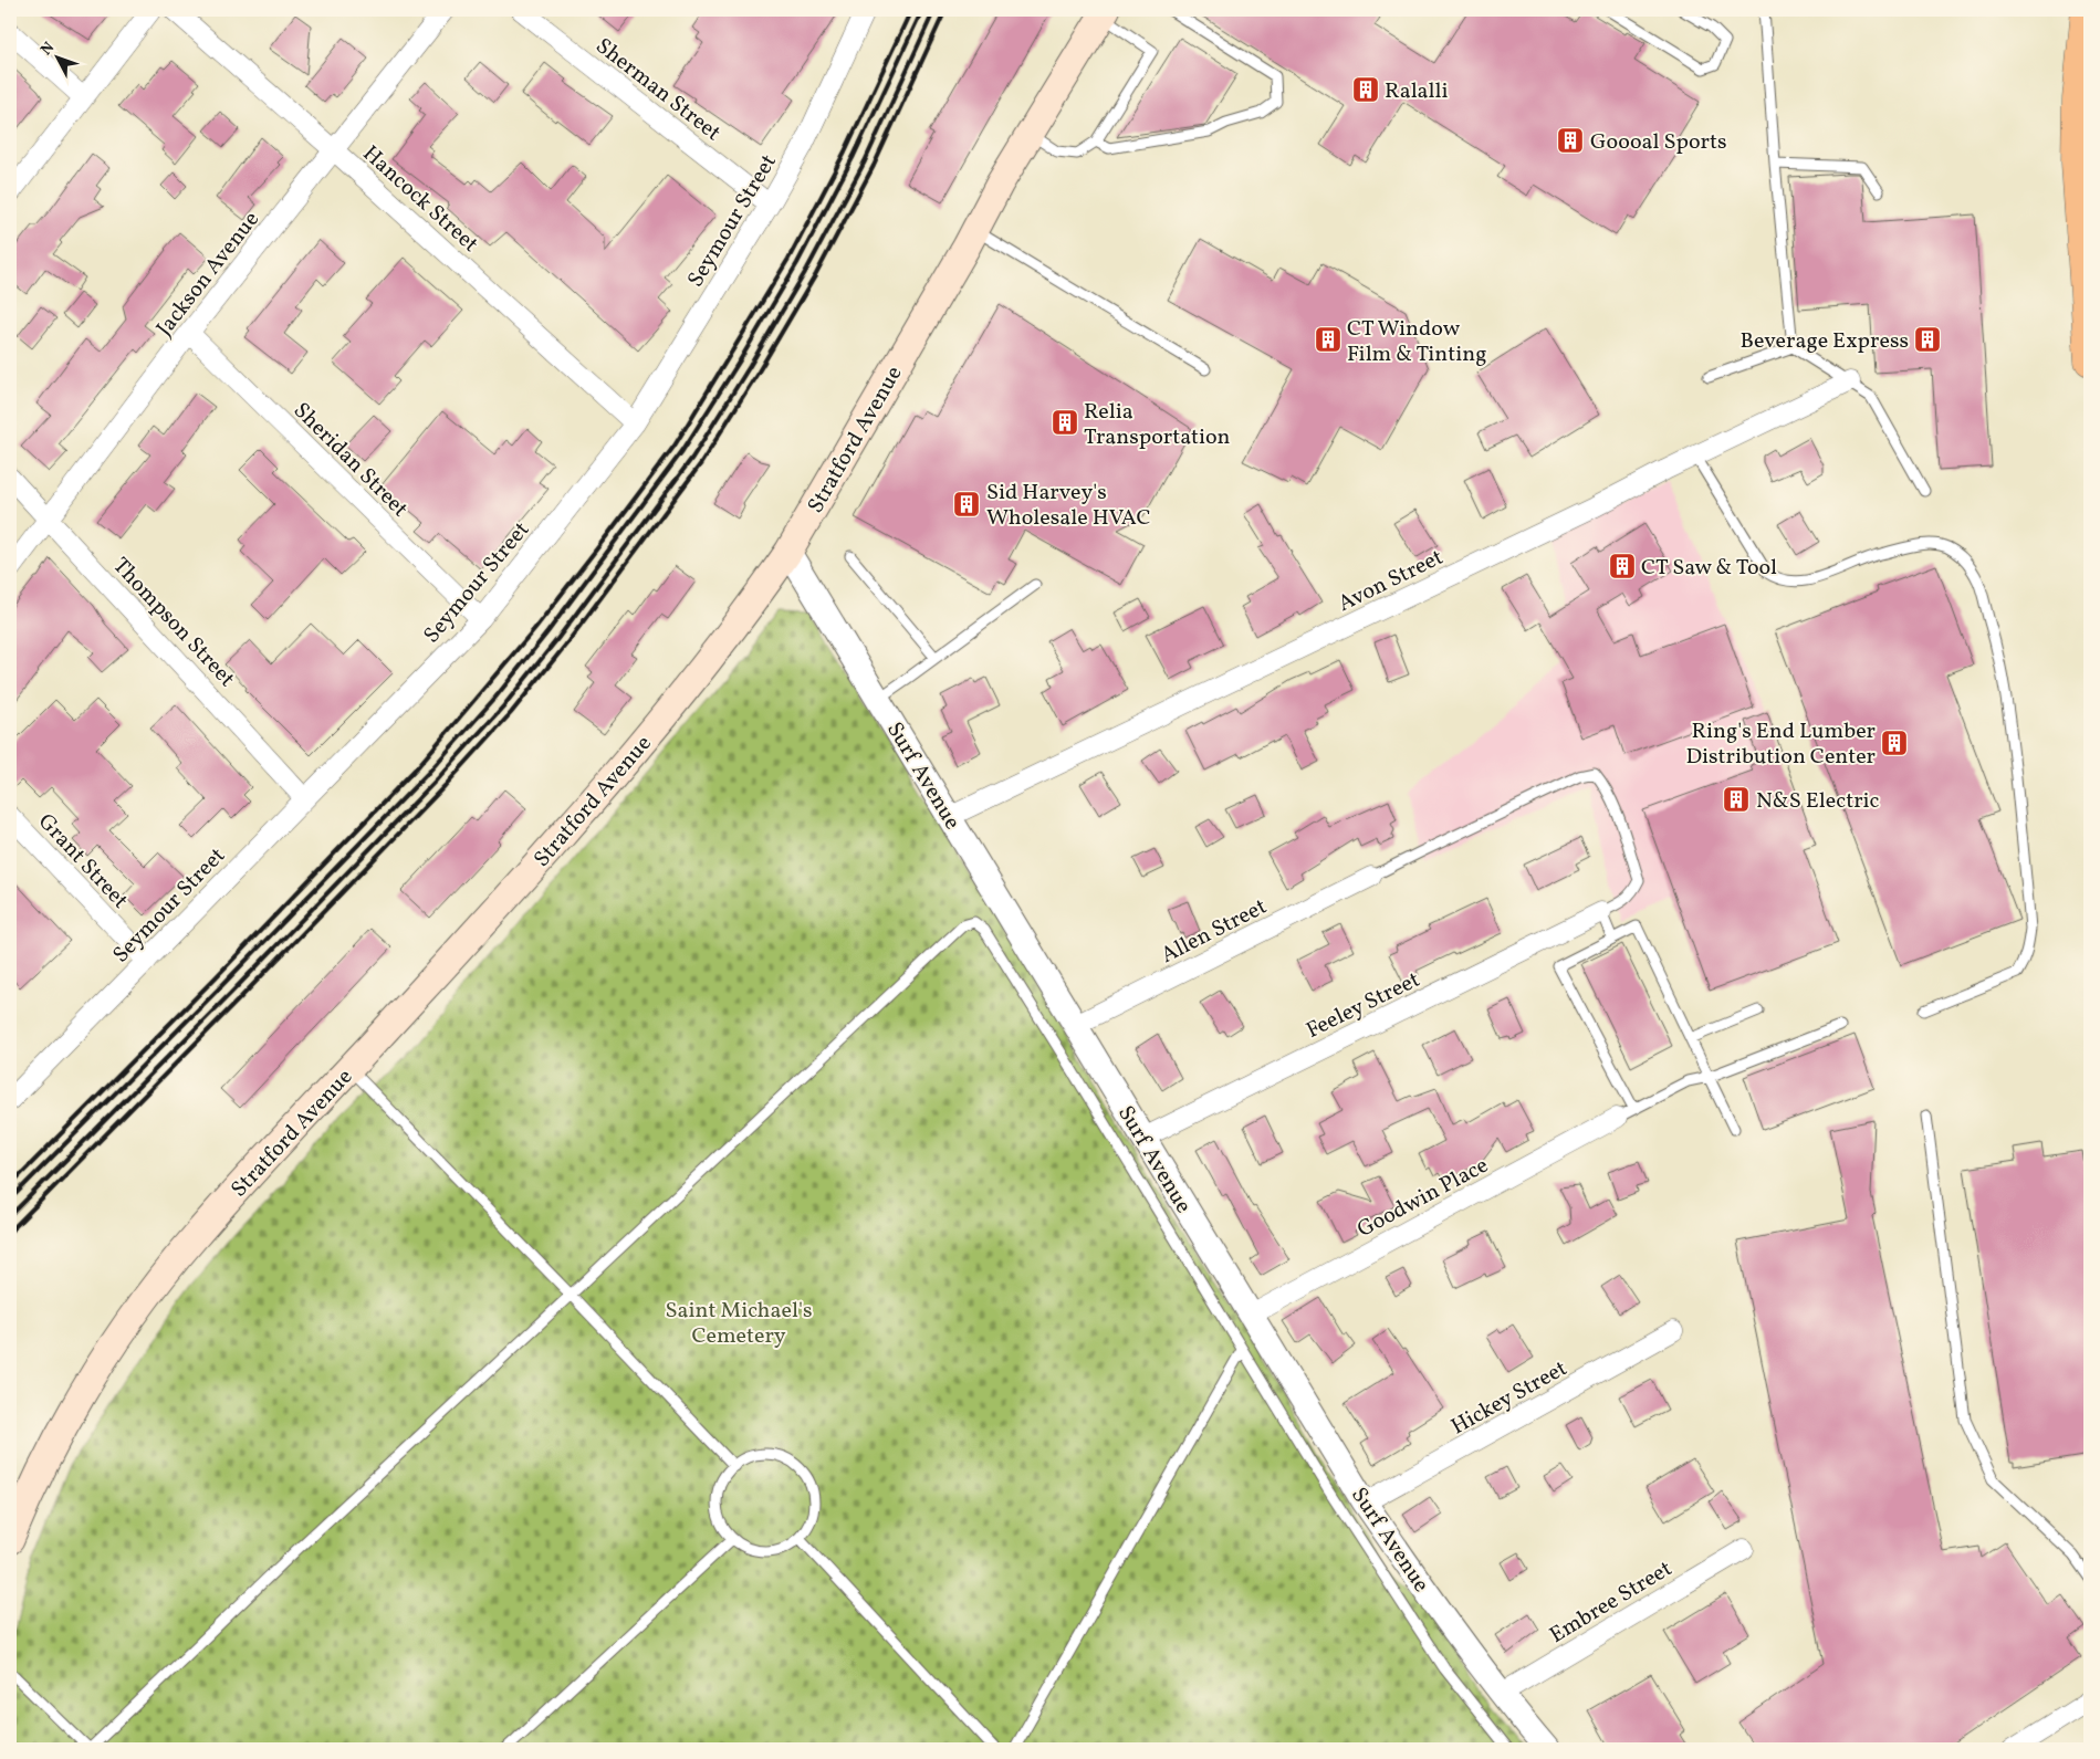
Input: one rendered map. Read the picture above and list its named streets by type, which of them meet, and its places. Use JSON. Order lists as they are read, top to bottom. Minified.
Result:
{"streets":{"main road":["Stratford Avenue"],"street":["Sherman Street","Hancock Street","Seymour Street","Jackson Avenue","Sheridan Street","Avon Street","Thompson Street","Surf Avenue","Grant Street","Allen Street","Feeley Street","Goodwin Place","Hickey Street","Embree Street"]},"crossings":[["Sherman Street","Seymour Street"],["Hancock Street","Seymour Street"],["Hancock Street","Jackson Avenue"],["Seymour Street","Sheridan Street"],["Seymour Street","Thompson Street"],["Seymour Street","Grant Street"],["Jackson Avenue","Sheridan Street"],["Jackson Avenue","Thompson Street"],["Stratford Avenue","Surf Avenue"],["Avon Street","Surf Avenue"],["Surf Avenue","Allen Street"],["Surf Avenue","Feeley Street"],["Surf Avenue","Goodwin Place"],["Surf Avenue","Hickey Street"],["Surf Avenue","Embree Street"]],"parks":["Saint Michael's Cemetery"],"places":{"building":["Ralalli","Goooal Sports","CT Window Film & Tinting","Beverage Express","Relia Transportation","Sid Harvey's Wholesale HVAC","CT Saw & Tool","Ring's End Lumber Distribution Center","N&S Electric"]},"north":"top left"}
